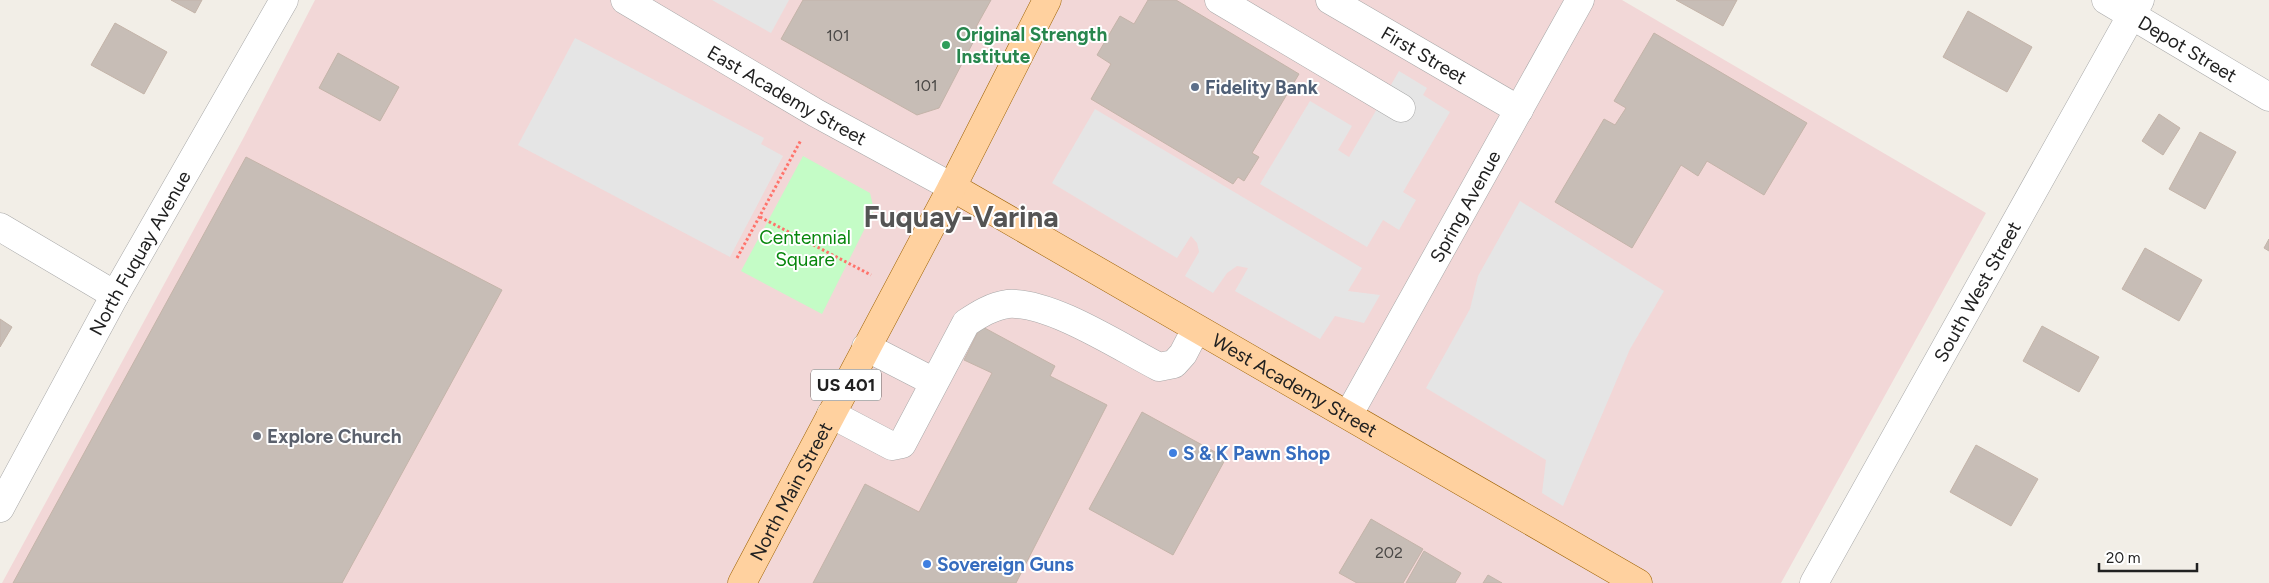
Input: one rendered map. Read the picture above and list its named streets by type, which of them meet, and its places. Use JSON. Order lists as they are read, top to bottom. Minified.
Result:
{"streets":{"main road":["US 401","West Academy Street","North Main Street"],"street":["Depot Street","First Street","East Academy Street","Spring Avenue","North Fuquay Avenue","South West Street"]},"crossings":[["Depot Street","South West Street"],["First Street","Spring Avenue"],["East Academy Street","US 401"],["East Academy Street","West Academy Street"],["East Academy Street","North Main Street"],["Spring Avenue","West Academy Street"],["US 401","West Academy Street"],["US 401","North Main Street"],["West Academy Street","North Main Street"]],"districts":["Fuquay-Varina"],"parks":["Centennial Square"],"places":["Original Strength Institute","Fidelity Bank","Explore Church","S & K Pawn Shop","Sovereign Guns"],"house_numbers":["101","101","202"],"scale_bar":"20 m"}
